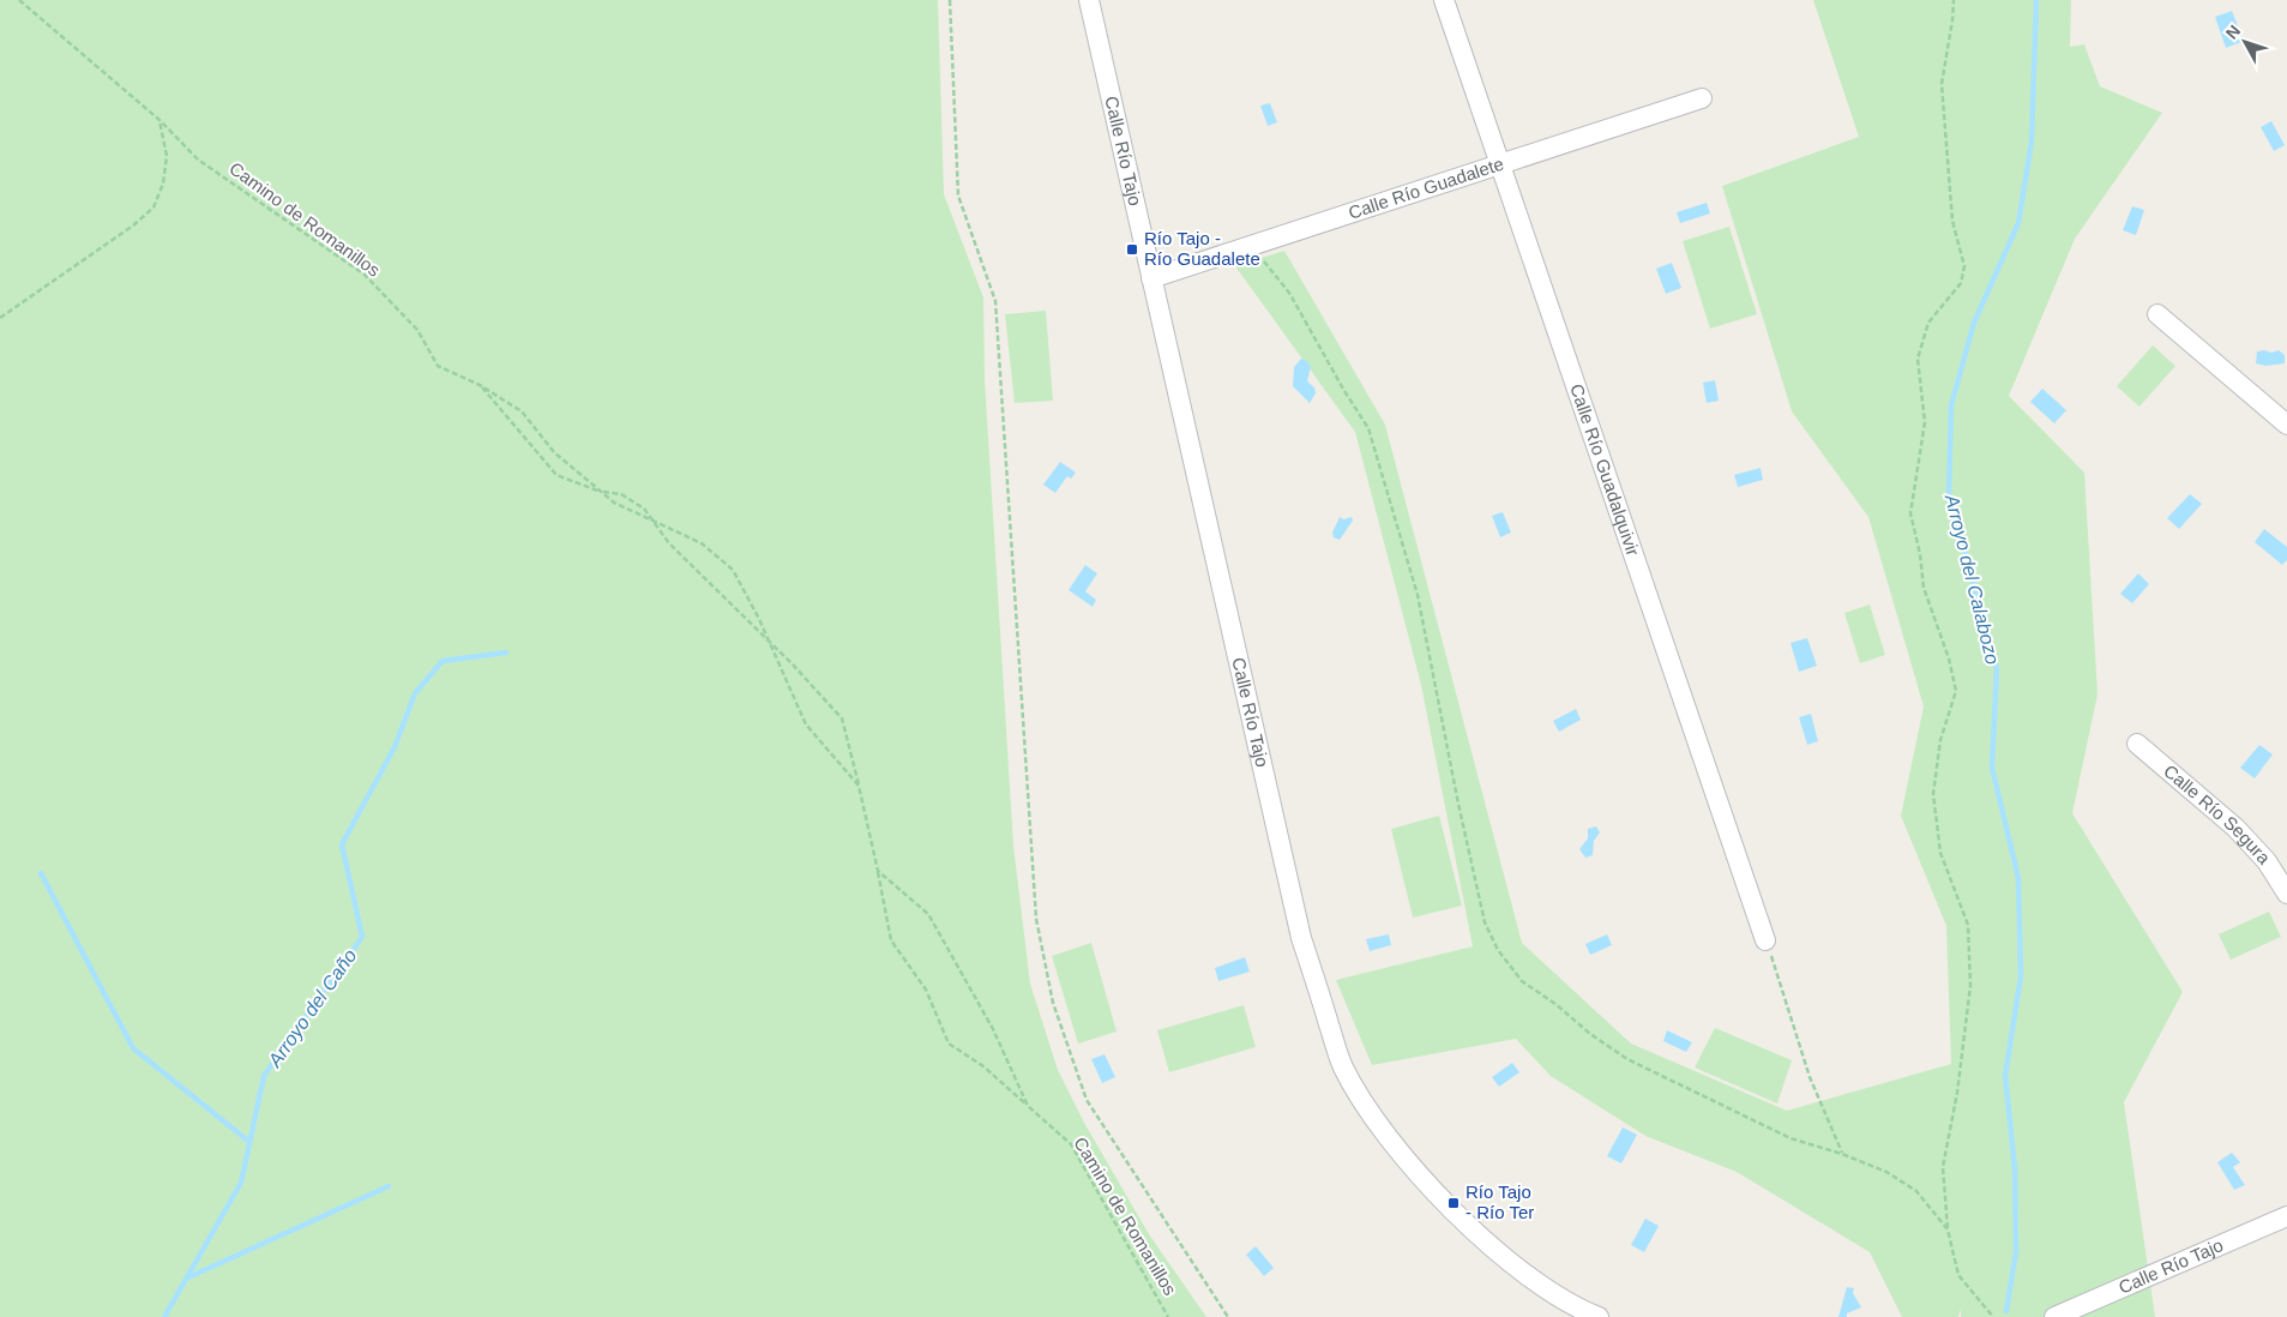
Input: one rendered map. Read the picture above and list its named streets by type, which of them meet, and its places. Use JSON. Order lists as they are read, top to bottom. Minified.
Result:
{"streets":{"street":["Calle Río Tajo","Calle Río Guadalete","Calle Río Guadalquivir","Calle Río Segura"],"path":["Camino de Romanillos"]},"crossings":[["Calle Río Tajo","Calle Río Guadalete"],["Calle Río Guadalete","Calle Río Guadalquivir"]],"water":["Arroyo del Calabozo","Arroyo del Caño"],"places":{"transit":["Río Tajo - Río Guadalete","Río Tajo - Río Ter"]},"north":"top left"}
